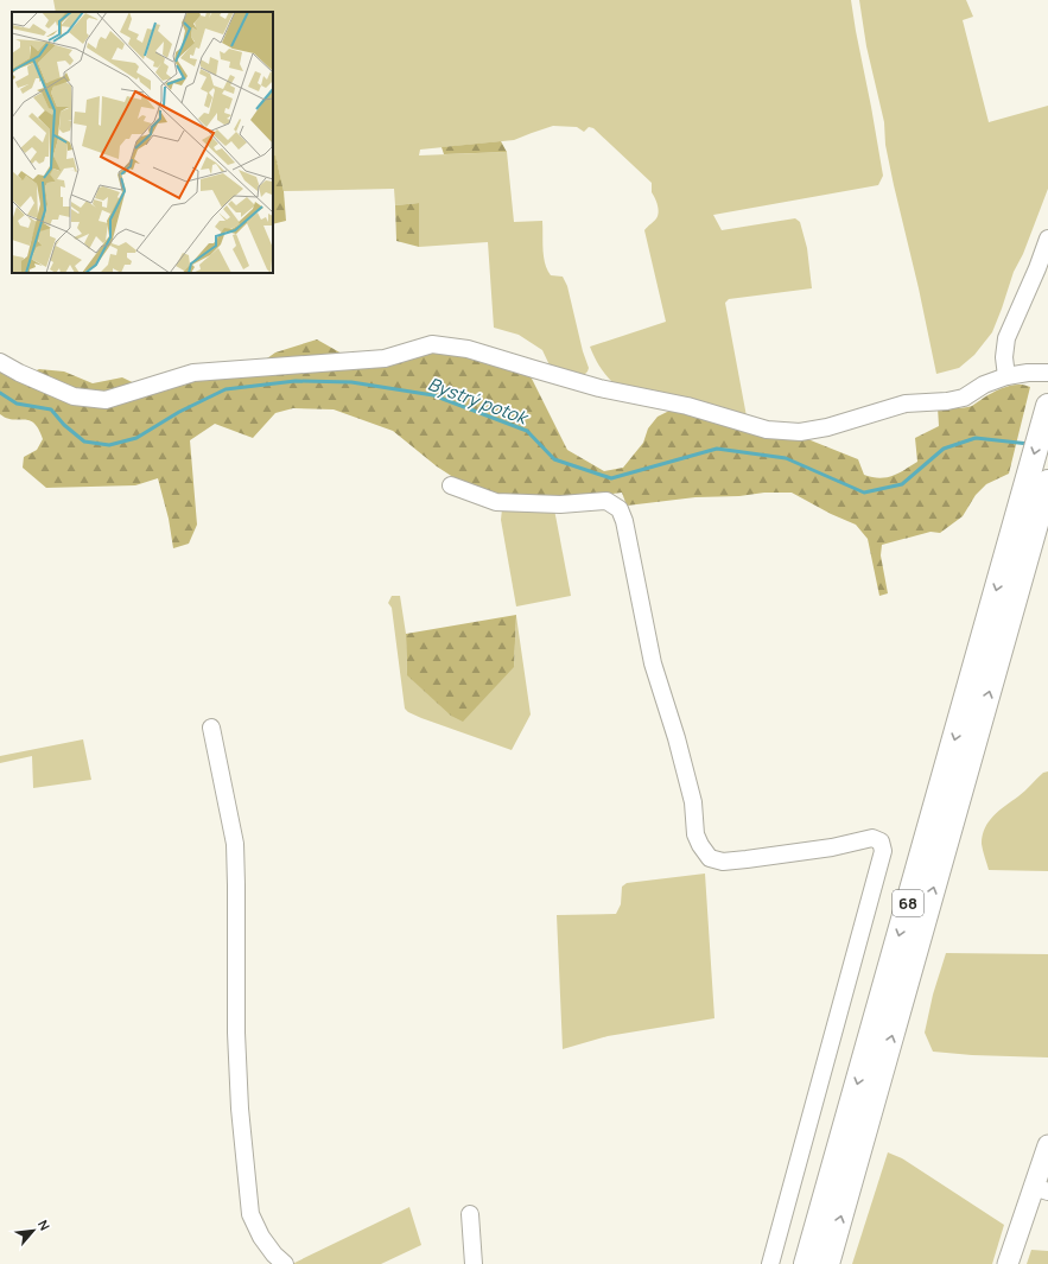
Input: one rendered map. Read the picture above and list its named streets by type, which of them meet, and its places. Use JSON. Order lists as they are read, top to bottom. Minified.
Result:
{"streets":{"highway":["68"]},"water":["Bystrý potok"],"north":"top right"}
